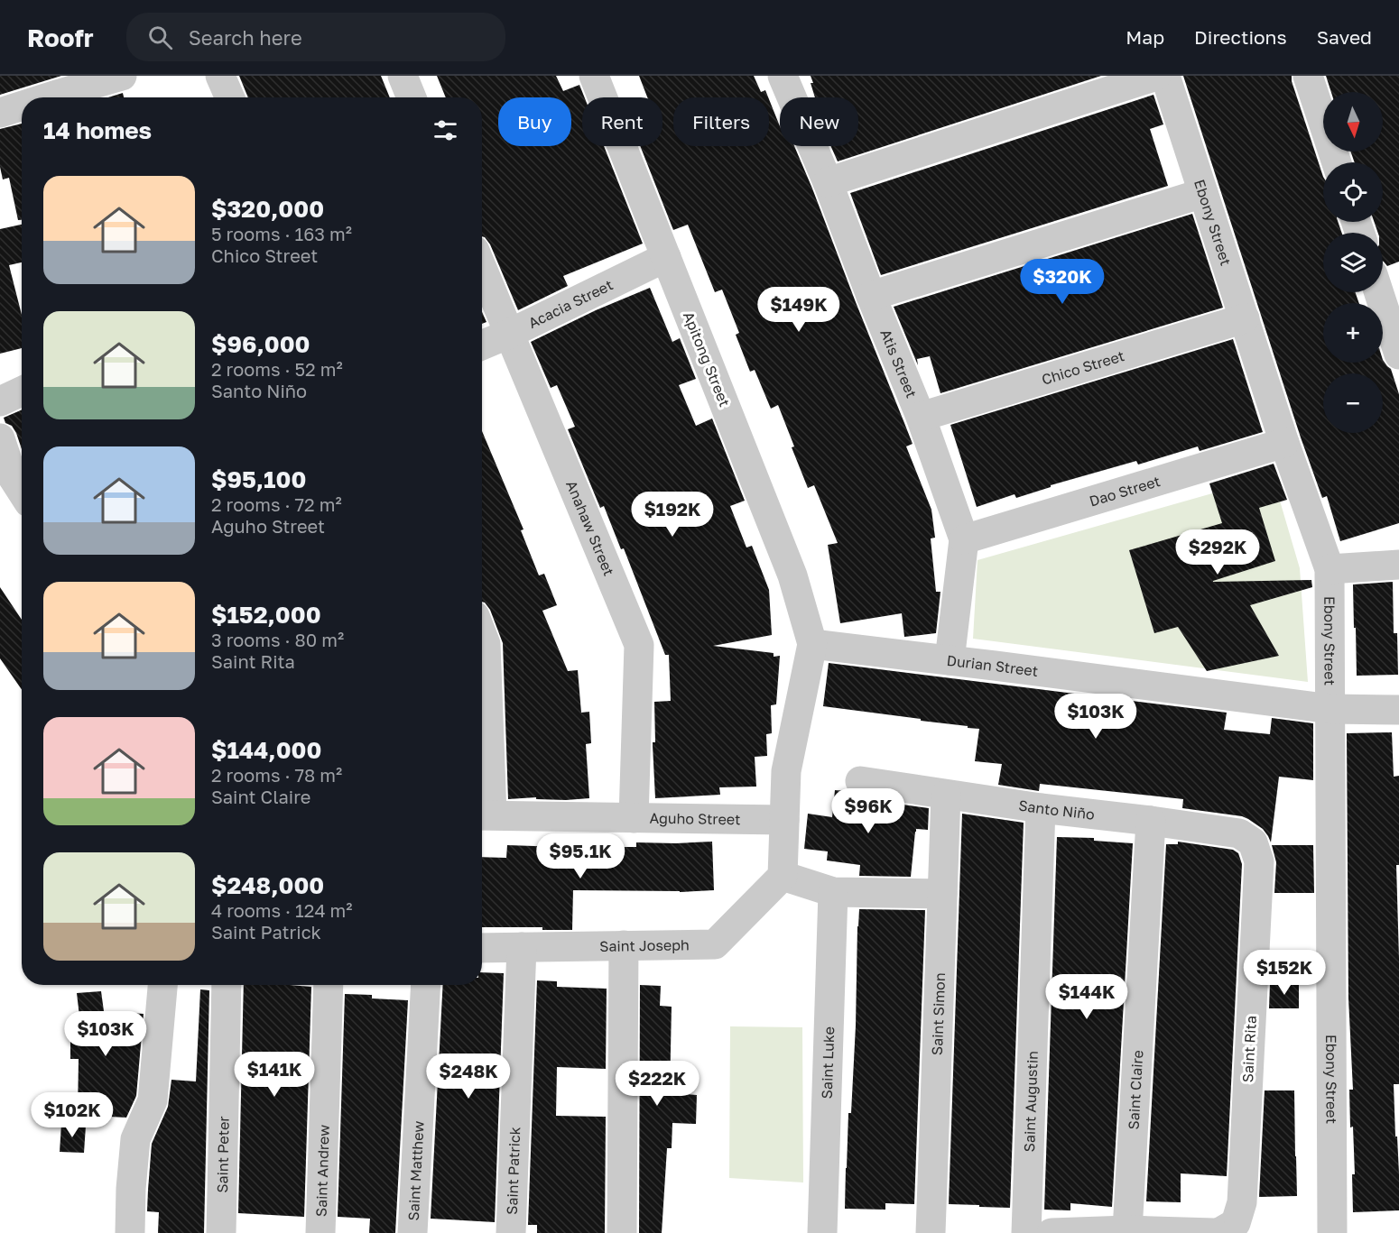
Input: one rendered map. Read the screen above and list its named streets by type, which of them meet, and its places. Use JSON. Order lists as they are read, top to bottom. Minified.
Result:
{"streets":{"street":["Ebony Street","Acacia Street","Apitong Street","Atis Street","Chico Street","Dao Street","Anahaw Street","Durian Street","Santo Niño","Aguho Street","Saint Joseph","Saint Simon","Saint Rita","Saint Luke","Saint Claire","Saint Augustin","Saint Peter","Saint Andrew","Saint Matthew","Saint Patrick"]},"crossings":[["Ebony Street","Chico Street"],["Ebony Street","Dao Street"],["Ebony Street","Durian Street"],["Acacia Street","Apitong Street"],["Acacia Street","Anahaw Street"],["Apitong Street","Durian Street"],["Atis Street","Chico Street"],["Atis Street","Dao Street"],["Atis Street","Durian Street"],["Anahaw Street","Aguho Street"],["Santo Niño","Saint Simon"],["Santo Niño","Saint Rita"],["Santo Niño","Saint Claire"],["Santo Niño","Saint Augustin"],["Saint Joseph","Saint Patrick"]],"north":"bottom","page":{"header":"Roofr","search":"Search here","nav":["Map","Directions","Saved"],"map_buttons":["+","−"],"chip":["Buy","Rent","Filters","New"],"heading":"14 homes","list":[{"name":"$320,000","note":"5 rooms · 163 m² · Chico Street"},{"name":"$96,000","note":"2 rooms · 52 m² · Santo Niño"},{"name":"$95,100","note":"2 rooms · 72 m² · Aguho Street"},{"name":"$152,000","note":"3 rooms · 80 m² · Saint Rita"},{"name":"$144,000","note":"2 rooms · 78 m² · Saint Claire"},{"name":"$248,000","note":"4 rooms · 124 m² · Saint Patrick"}],"price":["$320K","$149K","$192K","$292K","$103K","$96K","$95.1K","$152K","$144K","$103K","$141K","$248K","$222K","$102K"]}}
